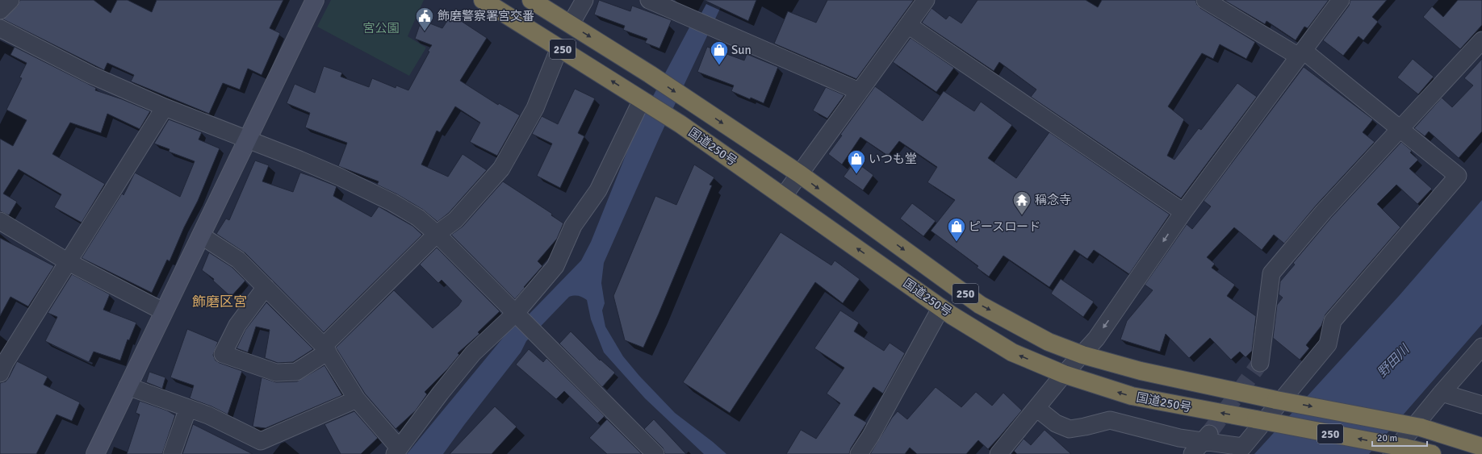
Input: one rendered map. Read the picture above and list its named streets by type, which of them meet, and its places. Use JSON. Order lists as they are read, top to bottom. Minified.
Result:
{"streets":{"highway":["250","国道250号"]},"districts":["飾磨区宮"],"water":["野田川"],"parks":["宮公園"],"places":{"public building":["飾磨警察署宮交番"],"shop":["Sun","いつも堂","ピースロード"],"temple":["稱念寺"]},"scale_bar":"20 m"}
